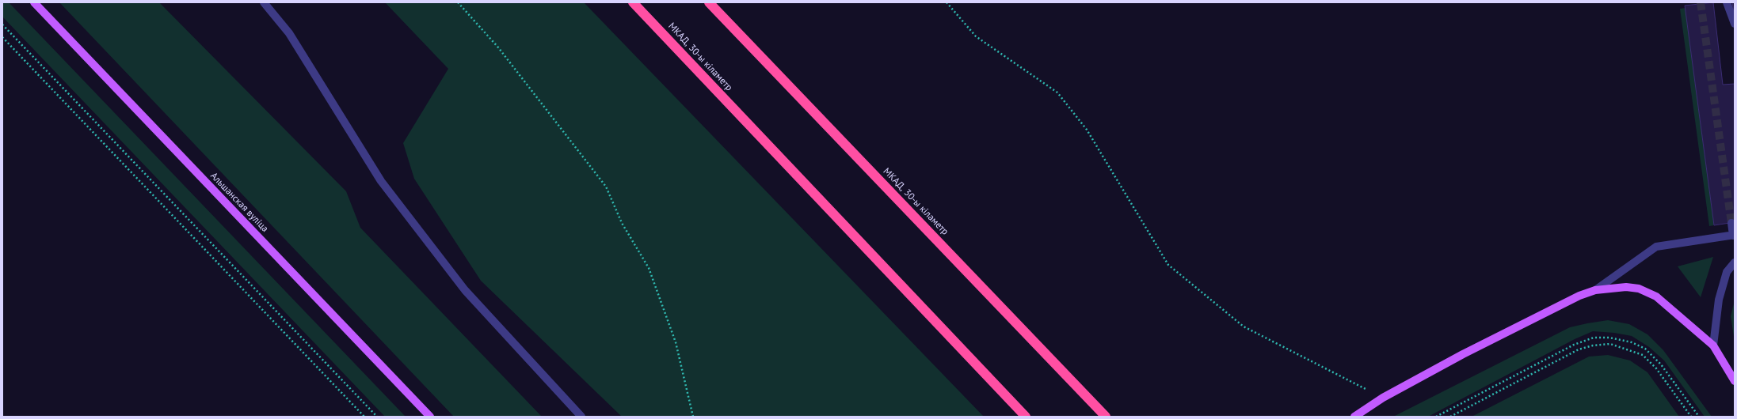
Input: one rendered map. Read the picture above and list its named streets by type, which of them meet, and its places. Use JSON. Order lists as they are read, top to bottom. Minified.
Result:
{"streets":{"highway":["МКАД, 30-ы кіламетр"],"main road":["Альшанская вуліца"]}}
